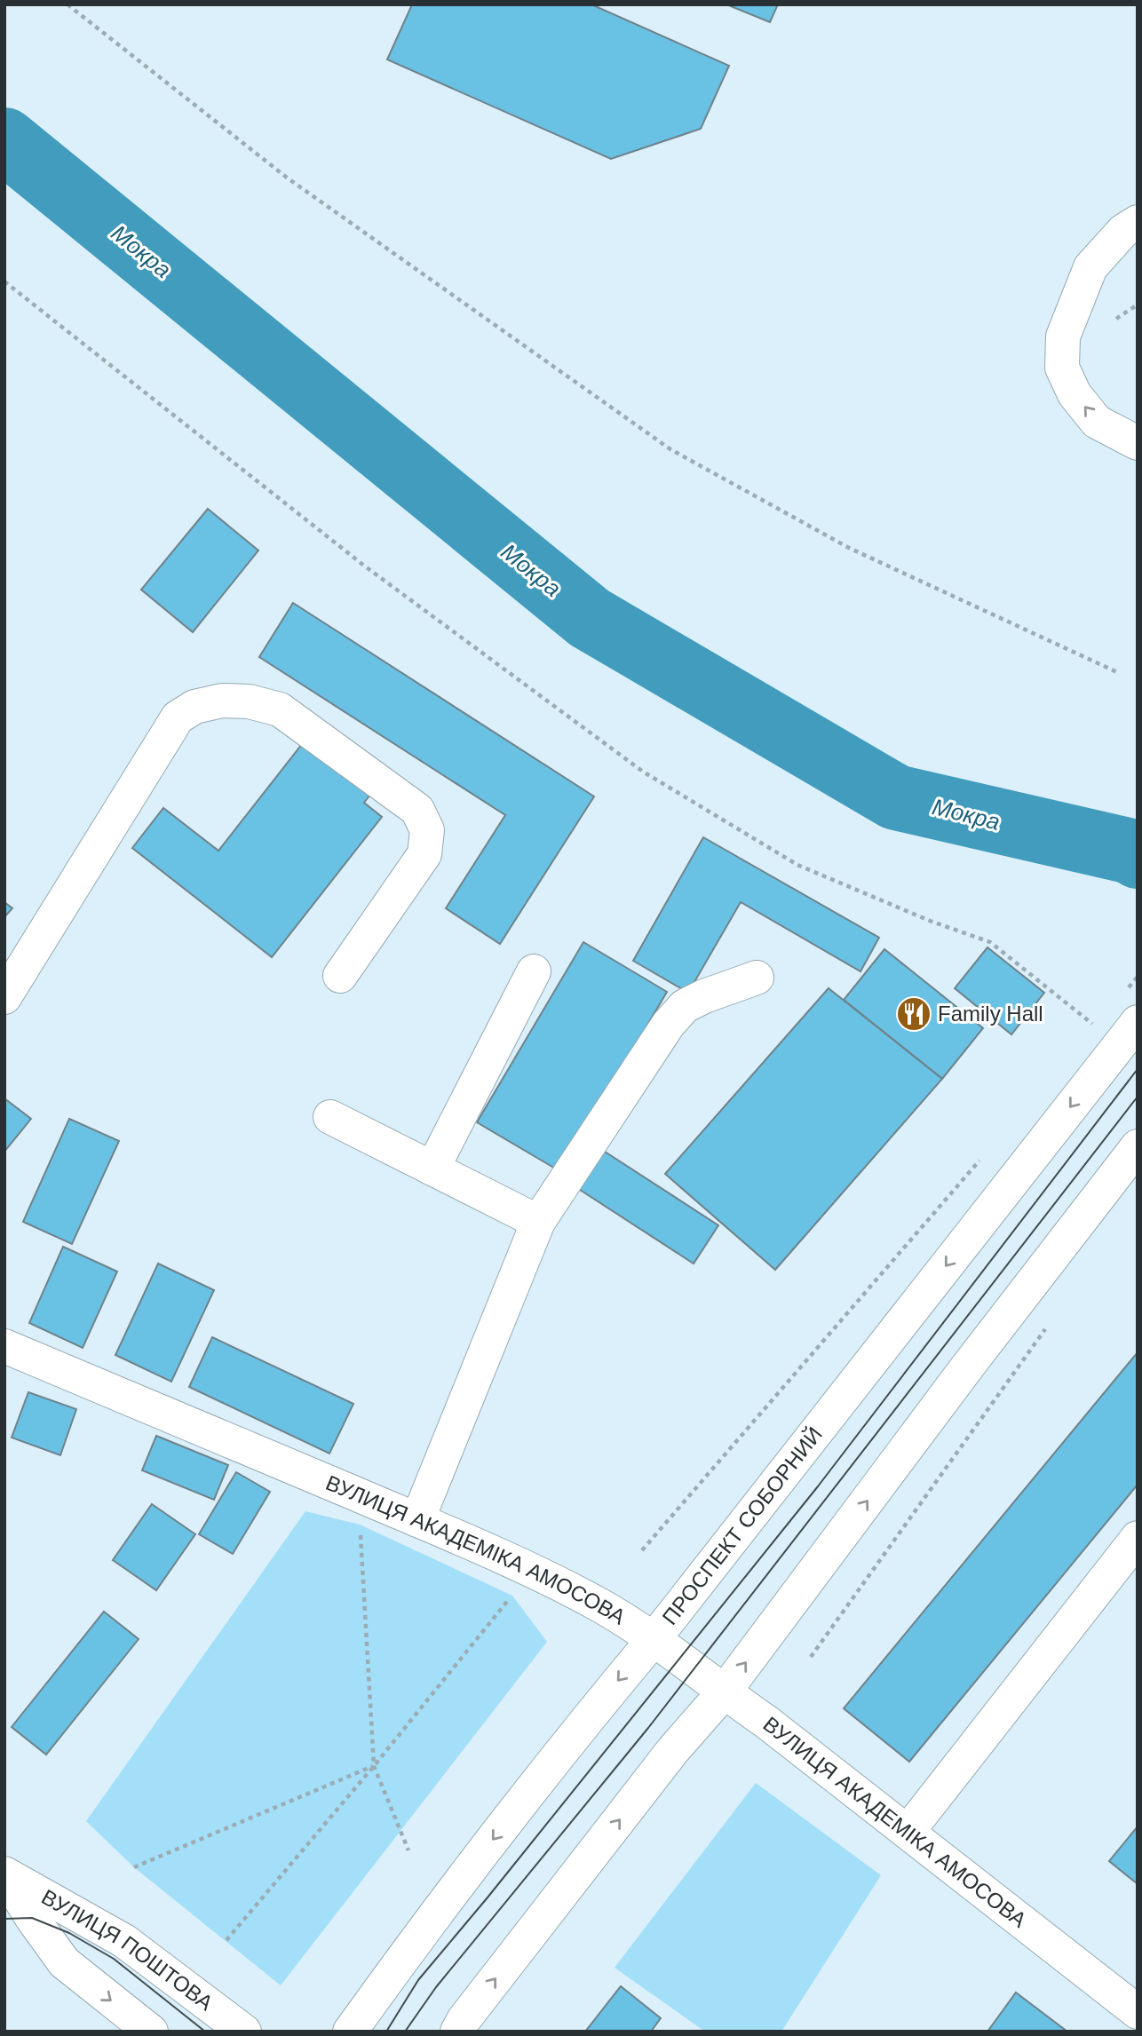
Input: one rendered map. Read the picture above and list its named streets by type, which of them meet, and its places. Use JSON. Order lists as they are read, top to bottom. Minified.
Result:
{"streets":{"main road":["ПРОСПЕКТ СОБОРНИЙ","ВУЛИЦЯ АКАДЕМІКА АМОСОВА","ВУЛИЦЯ ПОШТОВА"]},"crossings":[["ПРОСПЕКТ СОБОРНИЙ","ВУЛИЦЯ АКАДЕМІКА АМОСОВА"]],"water":["Мокра"],"places":{"restaurant":["Family Hall"]}}
